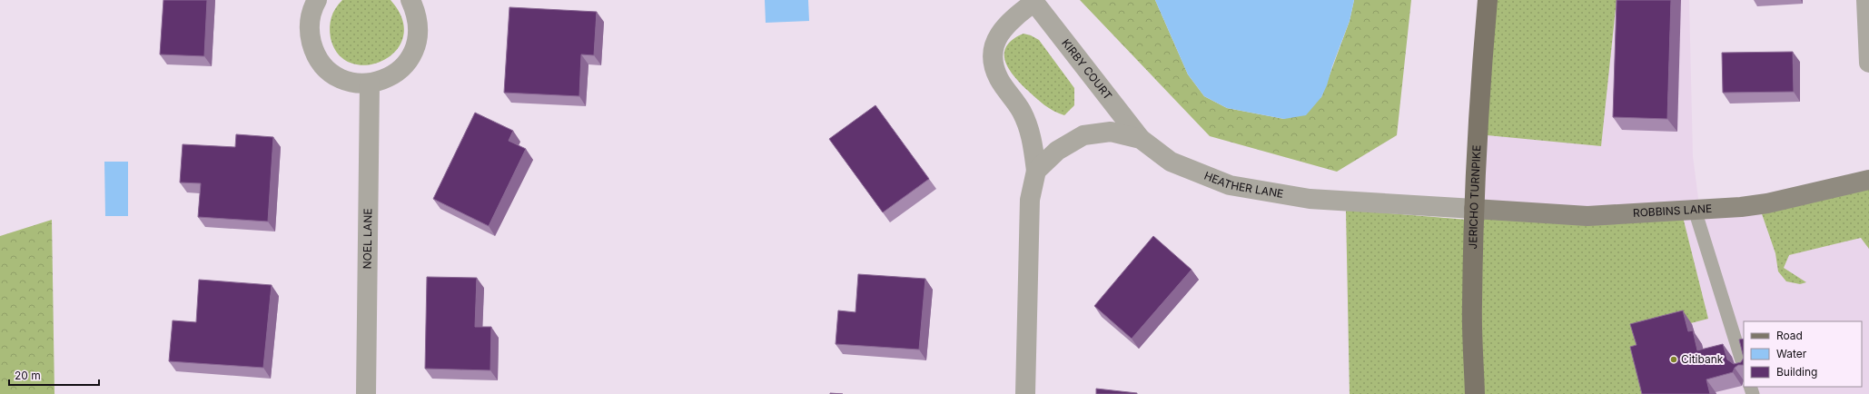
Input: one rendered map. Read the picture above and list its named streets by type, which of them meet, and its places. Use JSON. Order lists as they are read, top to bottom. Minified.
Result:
{"streets":{"main road":["JERICHO TURNPIKE"],"street":["KIRBY COURT","HEATHER LANE","ROBBINS LANE","NOEL LANE"]},"crossings":[["KIRBY COURT","HEATHER LANE"],["HEATHER LANE","JERICHO TURNPIKE"],["HEATHER LANE","ROBBINS LANE"],["JERICHO TURNPIKE","ROBBINS LANE"]],"places":["Citibank"],"legend":["Road","Water","Building"],"scale_bar":"20 m"}
